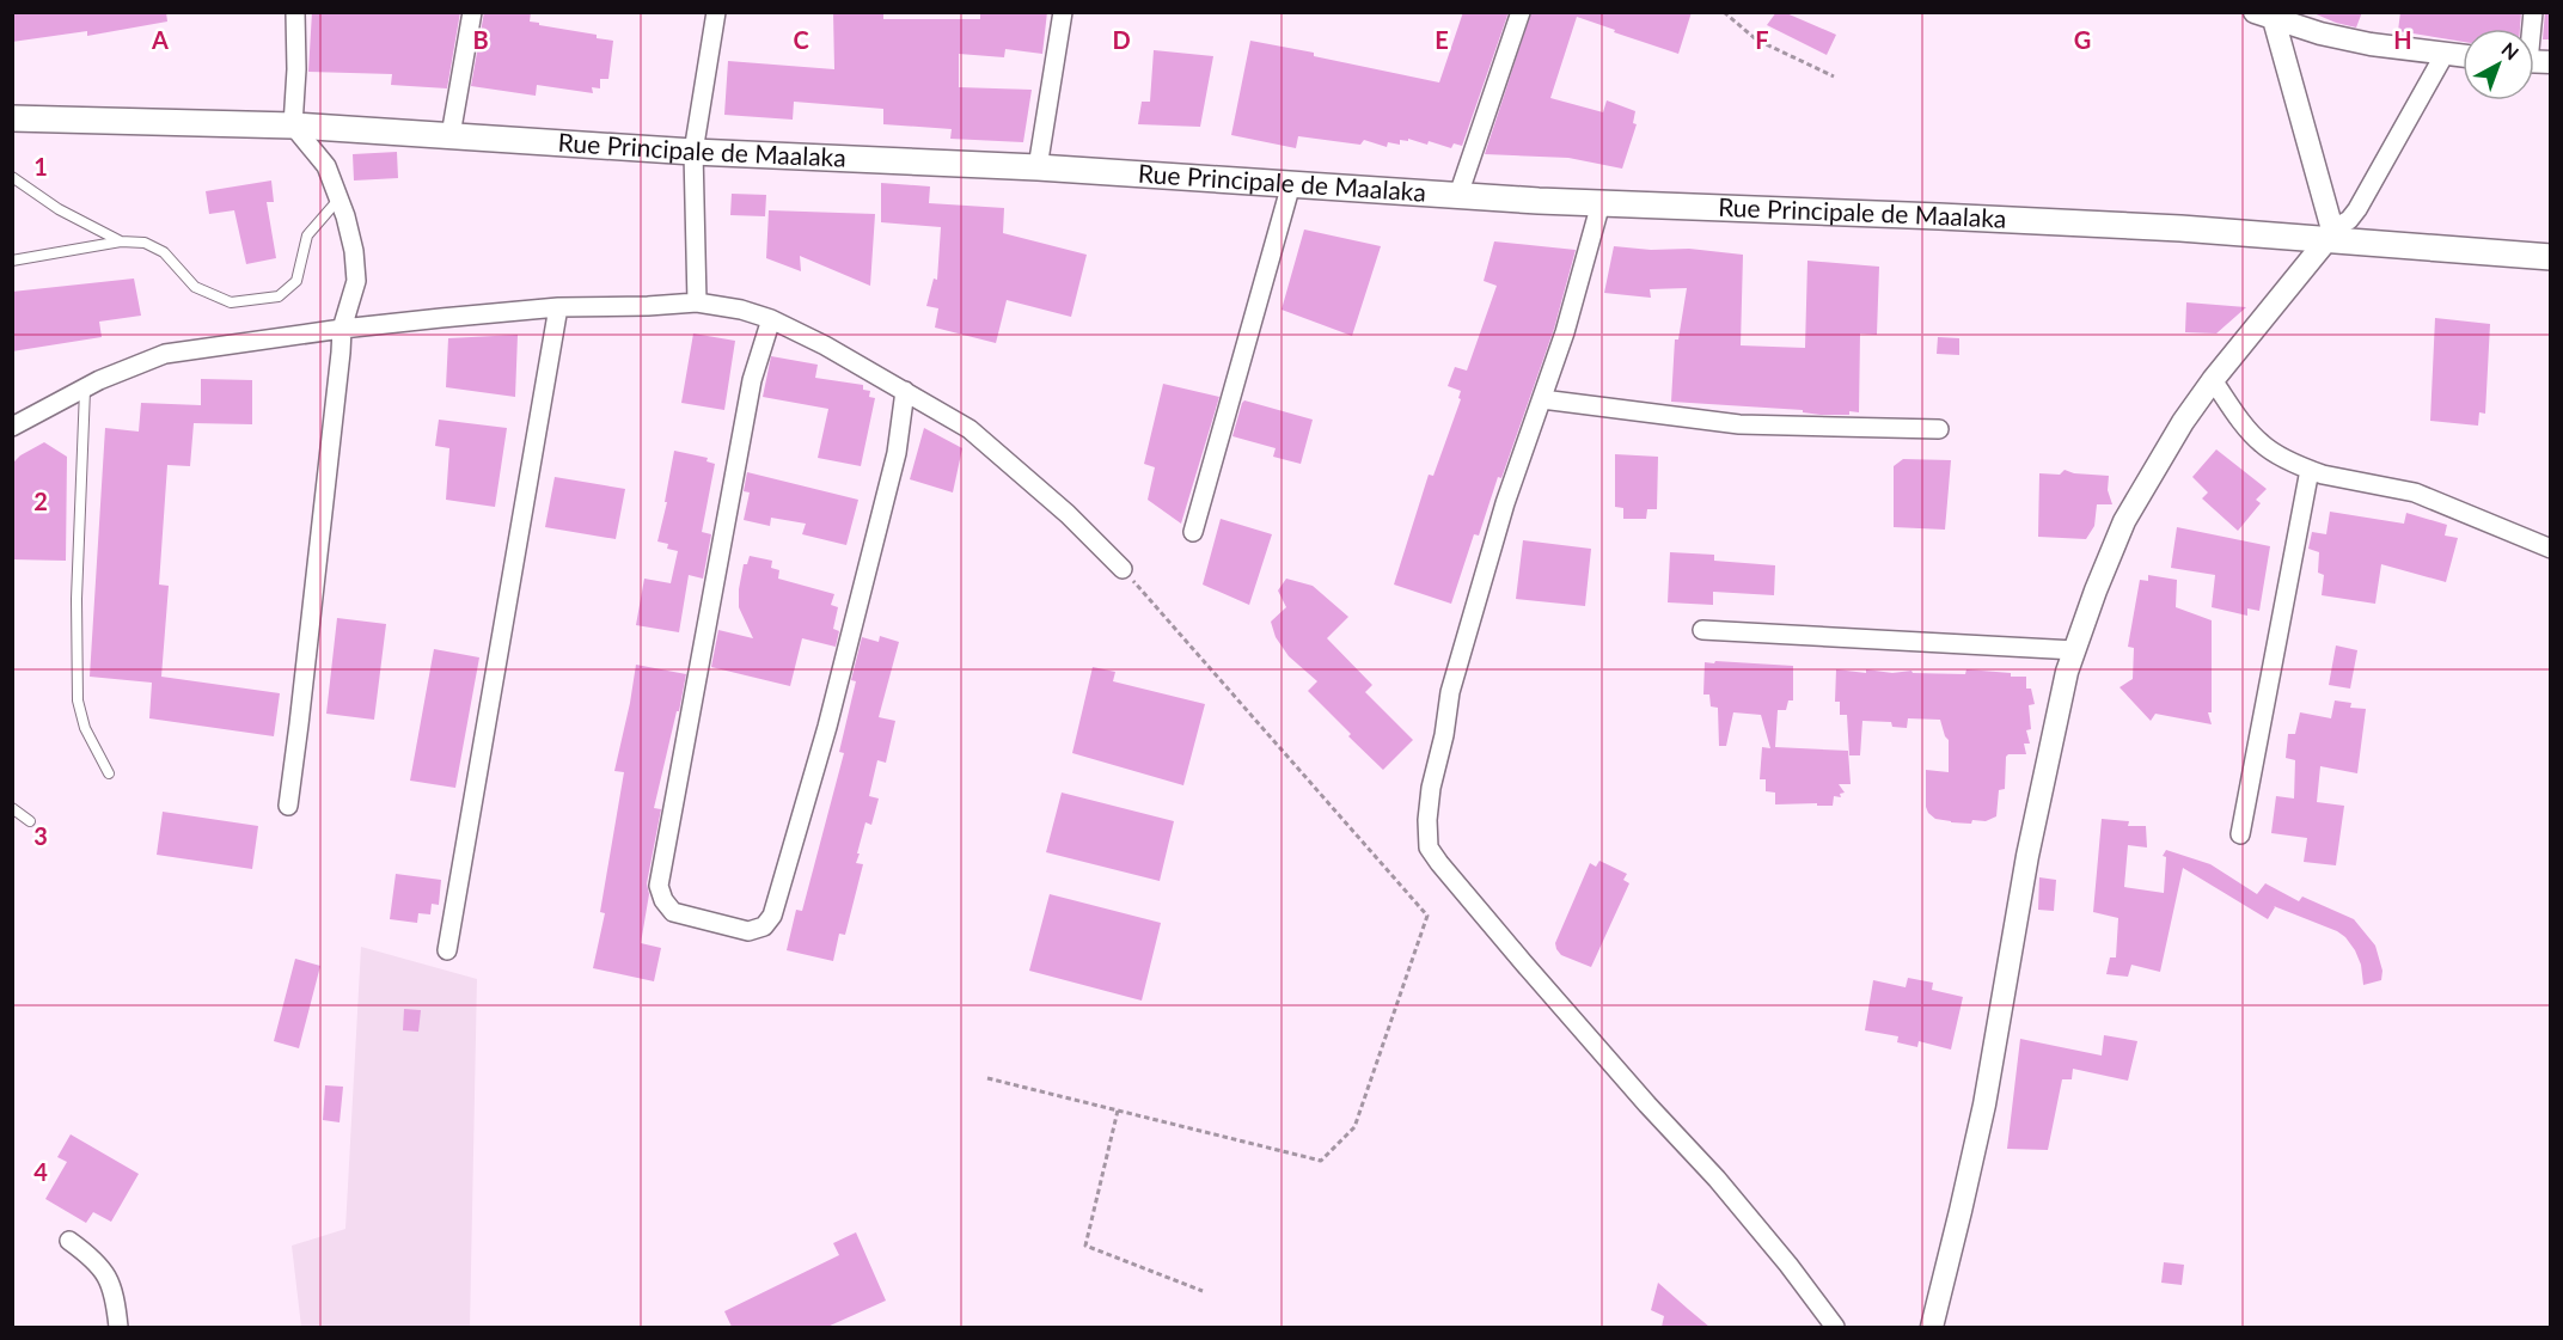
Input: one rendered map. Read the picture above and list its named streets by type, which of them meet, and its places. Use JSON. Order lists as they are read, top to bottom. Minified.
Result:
{"streets":{"main road":["Rue Principale de Maalaka"]},"north":"top right","grid":{"columns":["A","B","C","D","E","F","G","H"],"rows":["1","2","3","4"]}}
